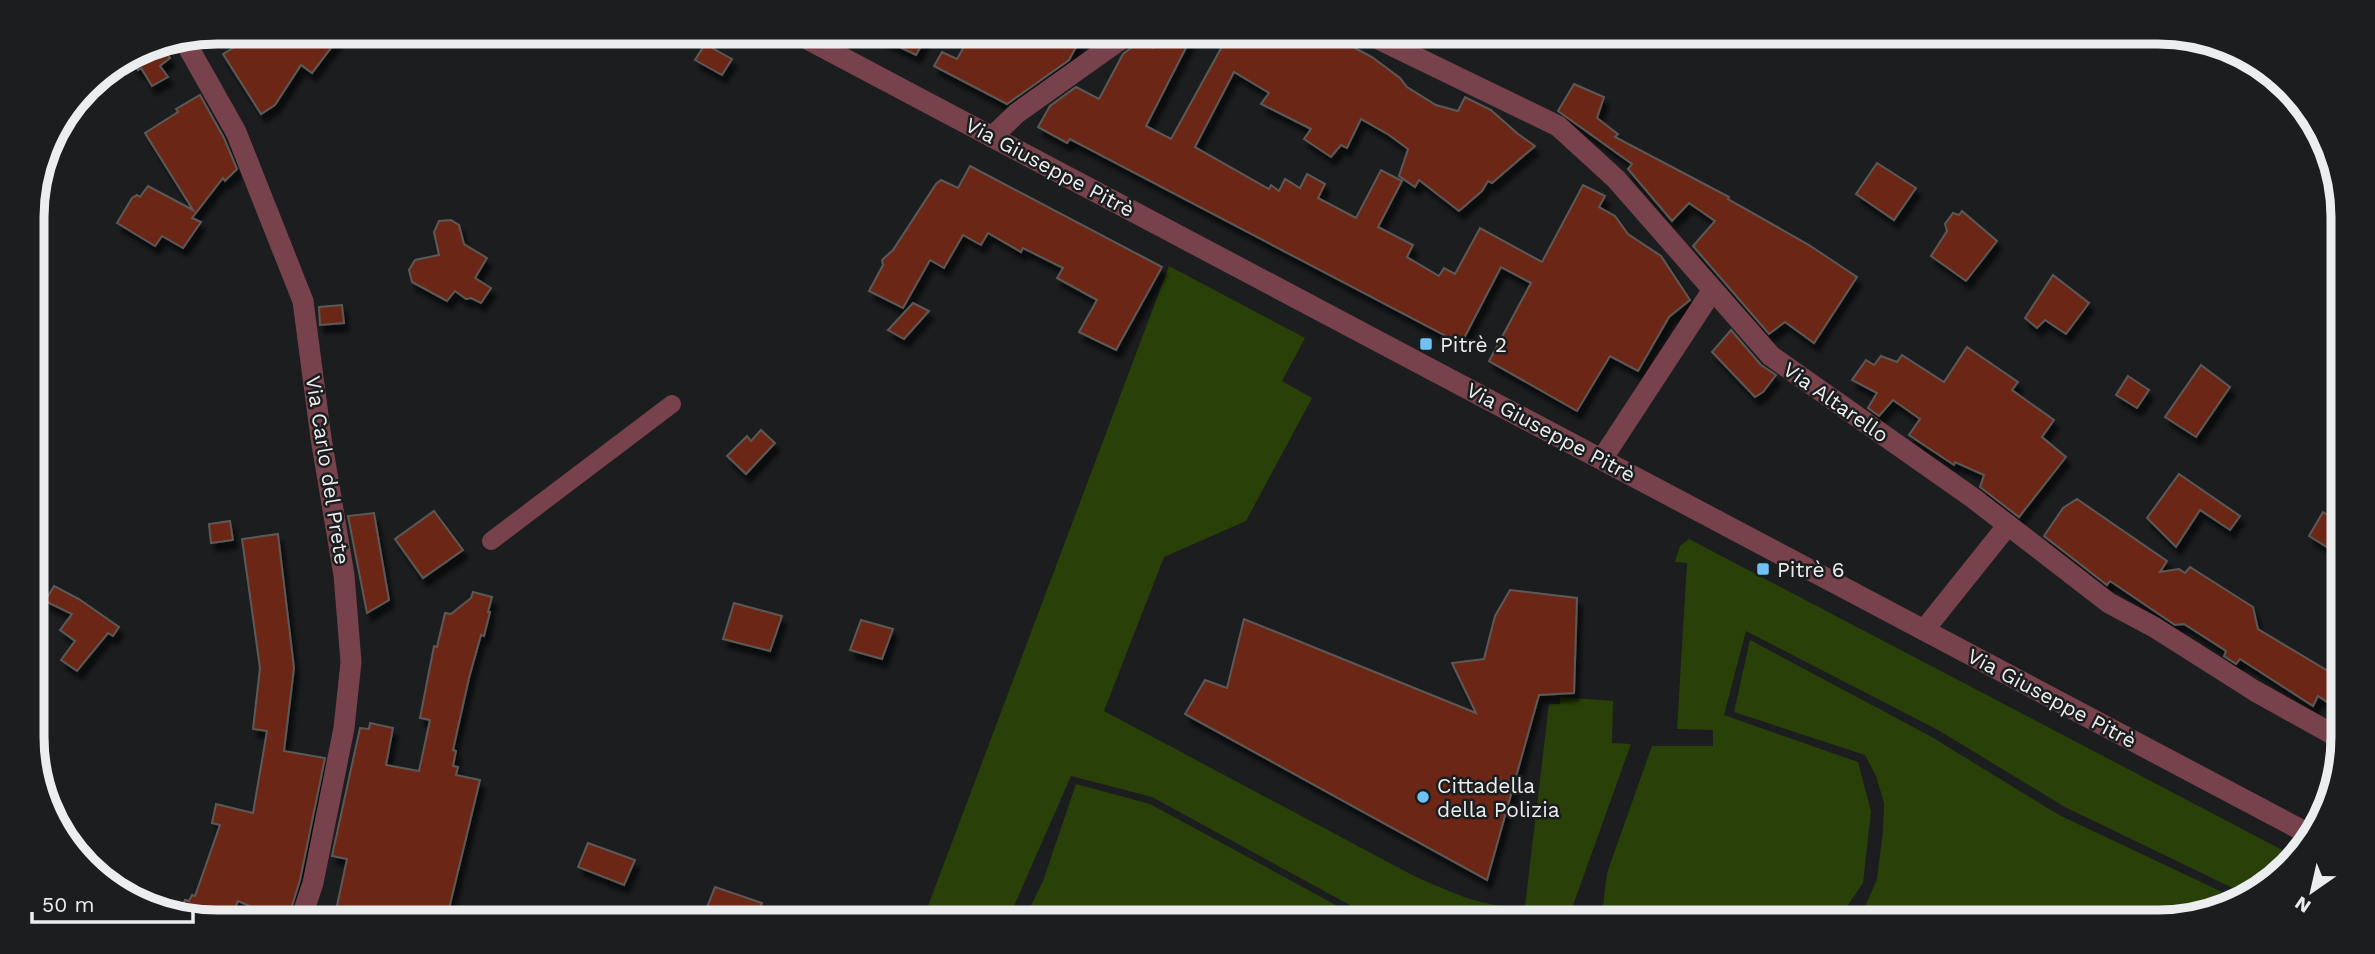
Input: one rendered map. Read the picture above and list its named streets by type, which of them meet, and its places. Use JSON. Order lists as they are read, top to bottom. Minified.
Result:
{"streets":{"street":["Via Giuseppe Pitrè","Via Altarello","Via Carlo del Prete"]},"places":{"transit":["Pitrè 2","Pitrè 6"],"other":["Cittadella della Polizia"]},"scale_bar":"50 m","north":"bottom left"}
